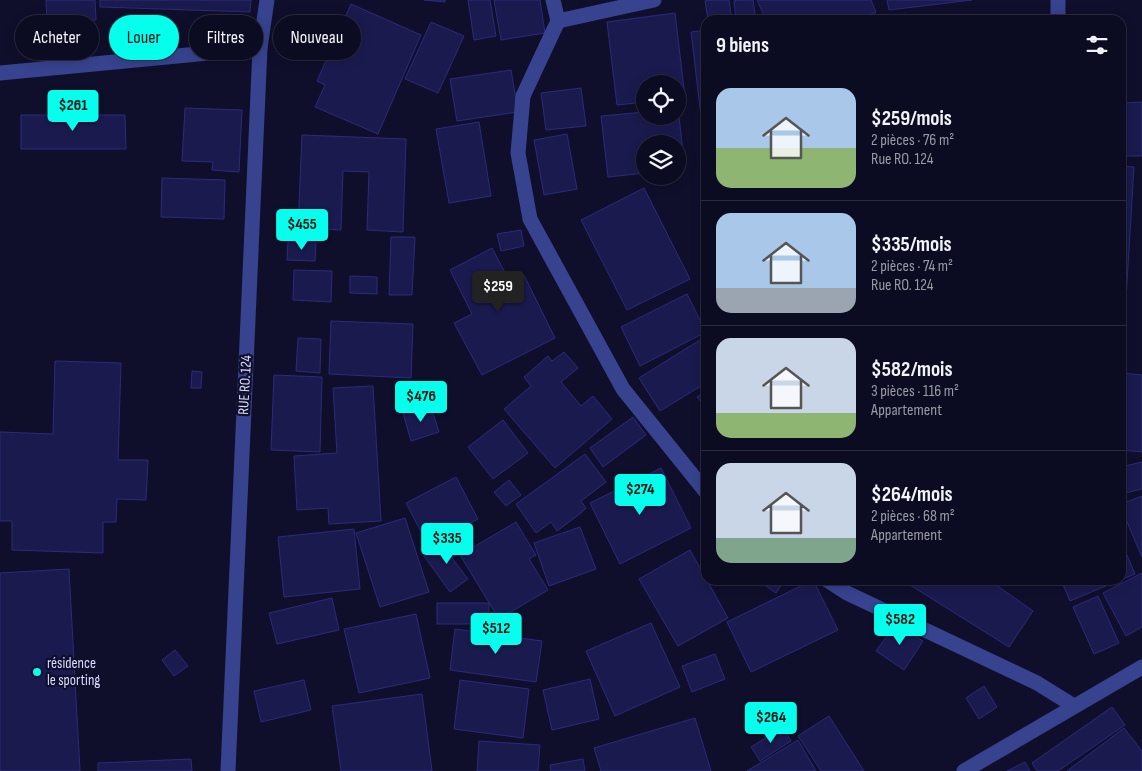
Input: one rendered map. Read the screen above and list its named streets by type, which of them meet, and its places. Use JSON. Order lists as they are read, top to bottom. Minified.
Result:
{"streets":{"street":["RUE RO. 124"]},"places":["résidence le sporting"],"page":{"chip":["Acheter","Louer","Filtres","Nouveau"],"heading":"9 biens","list":[{"name":"$259/mois","note":"2 pièces · 76 m² · Rue RO. 124"},{"name":"$335/mois","note":"2 pièces · 74 m² · Rue RO. 124"},{"name":"$582/mois","note":"3 pièces · 116 m² · Appartement"},{"name":"$264/mois","note":"2 pièces · 68 m² · Appartement"}],"price":["$261","$455","$259","$476","$274","$335","$582","$512","$264"]}}
